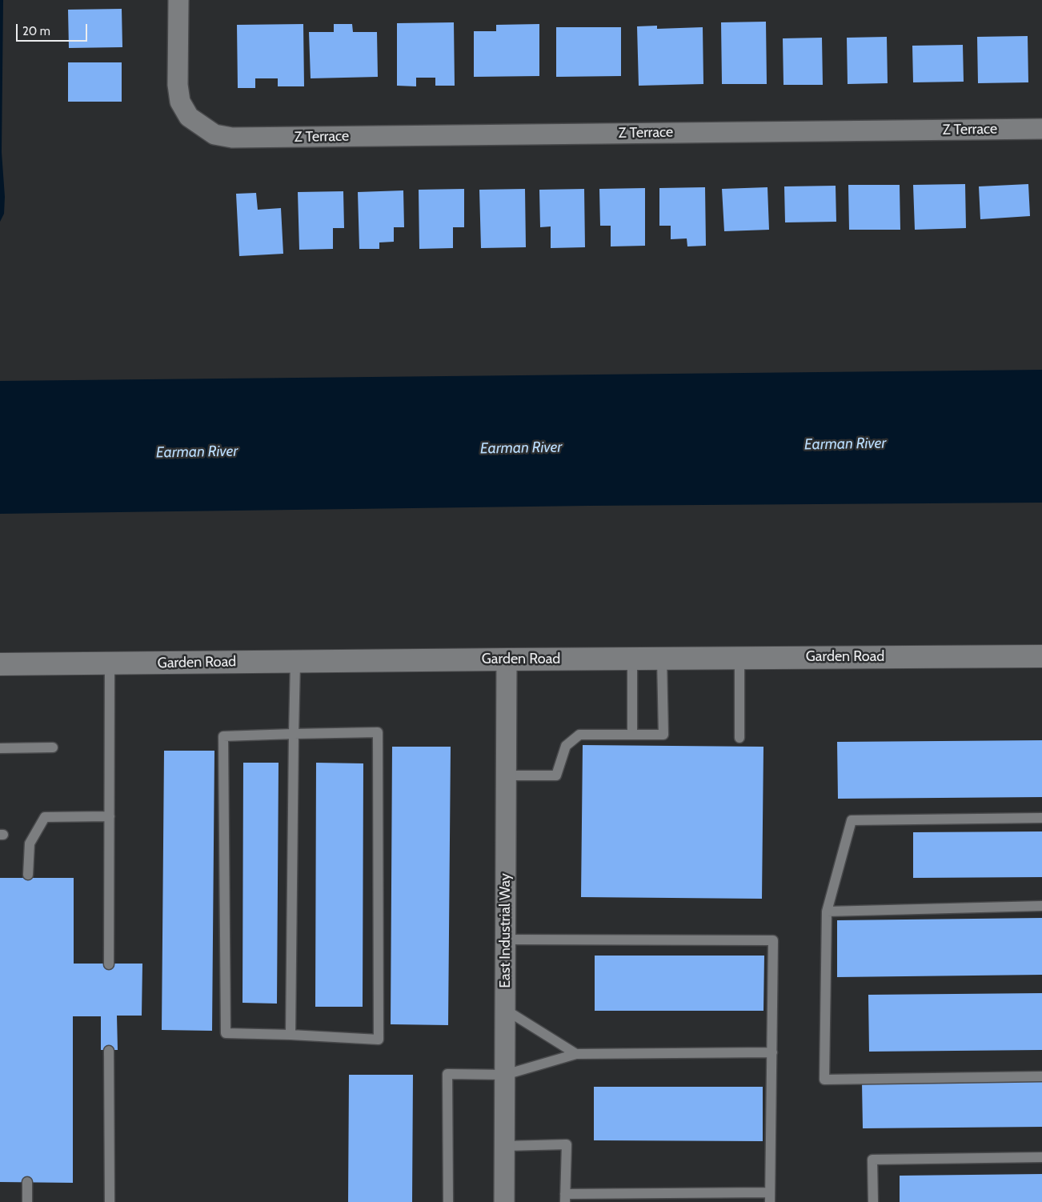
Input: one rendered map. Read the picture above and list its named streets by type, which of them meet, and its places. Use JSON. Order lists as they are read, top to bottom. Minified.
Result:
{"streets":{"street":["Z Terrace","Garden Road","East Industrial Way"]},"crossings":[["Garden Road","East Industrial Way"]],"water":["Earman River"],"scale_bar":"20 m"}
